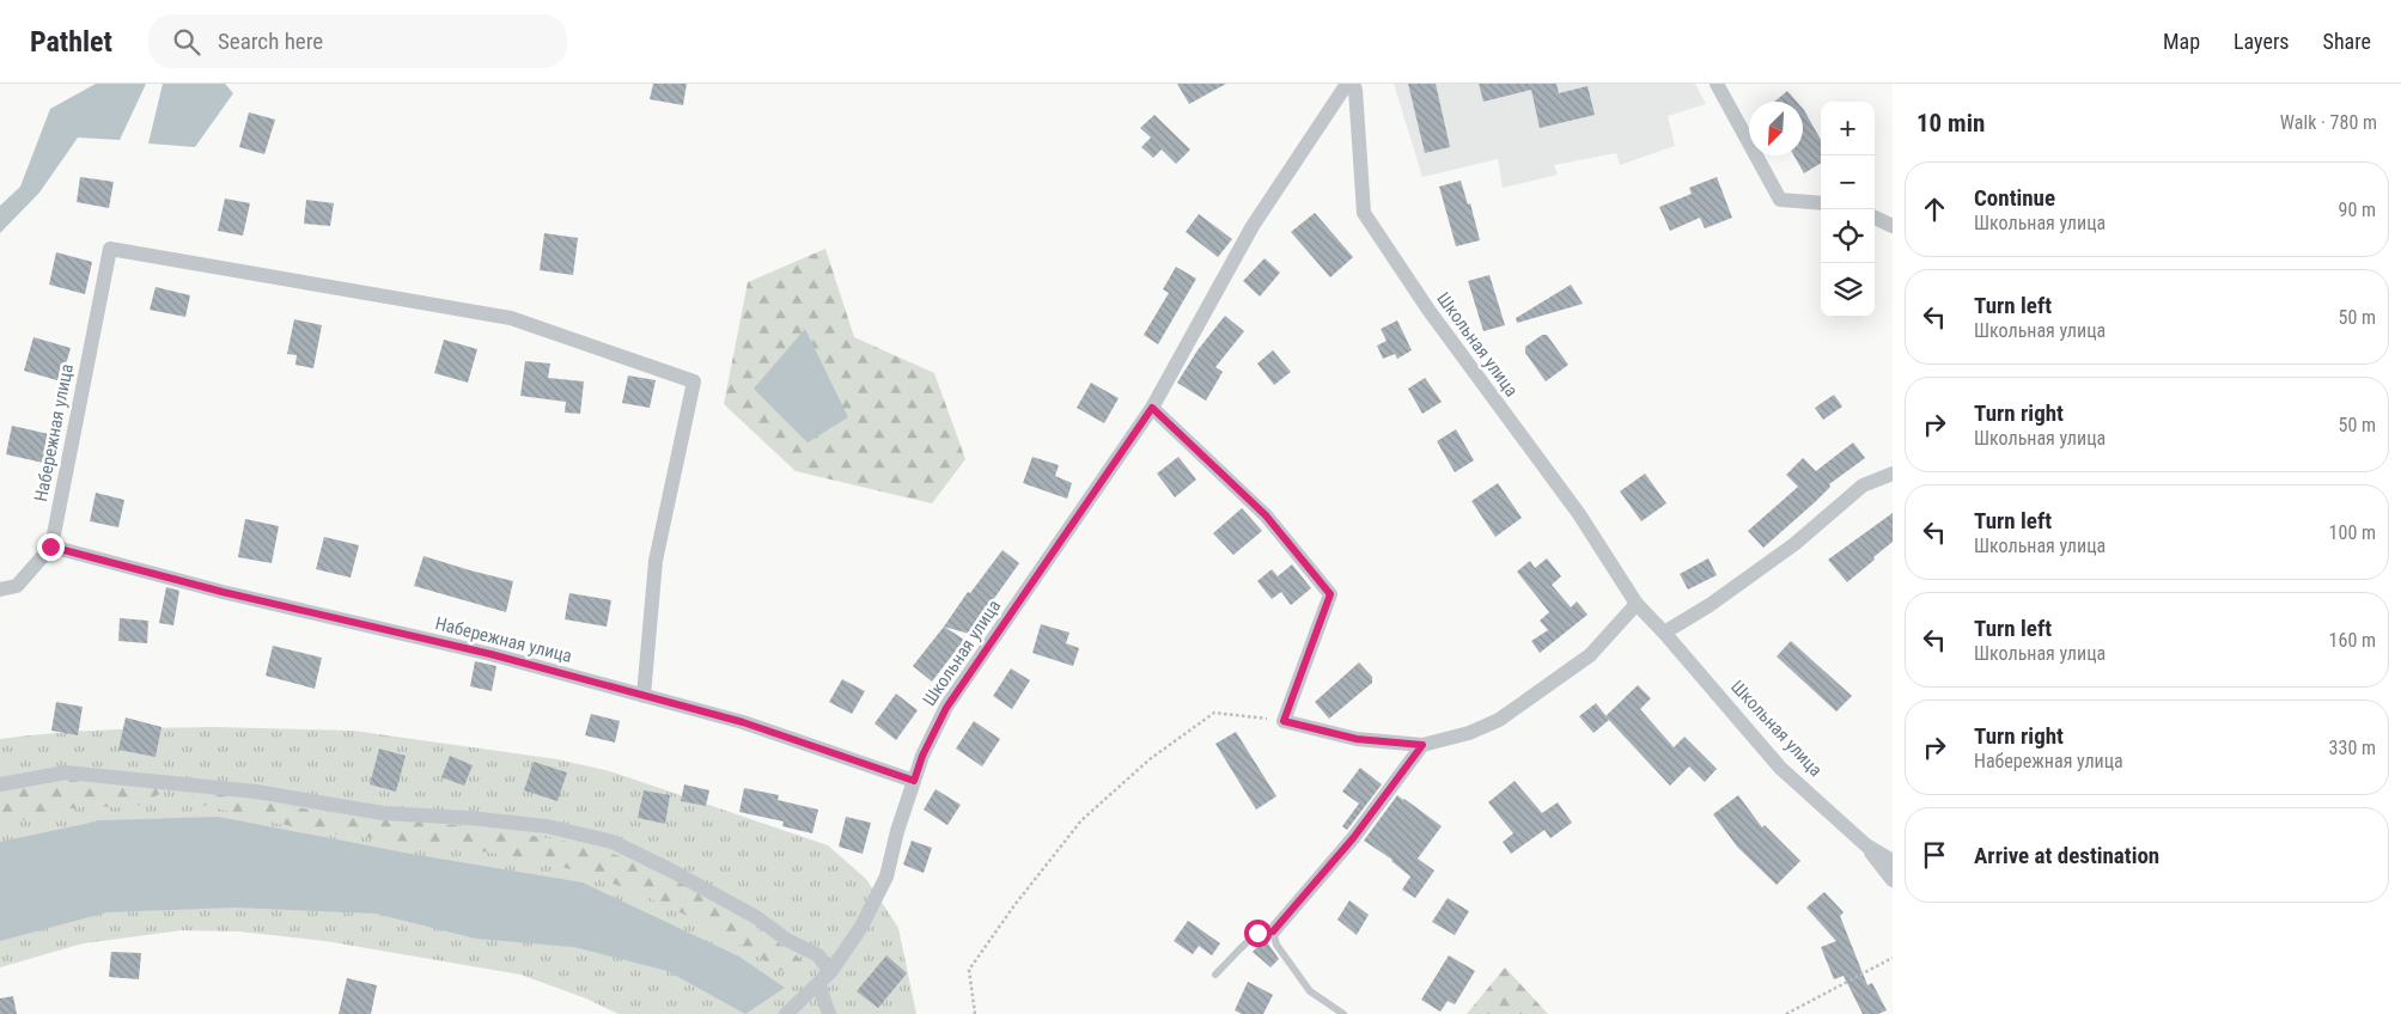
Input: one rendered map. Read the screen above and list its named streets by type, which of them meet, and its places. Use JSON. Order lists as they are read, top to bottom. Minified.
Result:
{"streets":{"street":["Школьная улица","Набережная улица"]},"crossings":[["Школьная улица","Набережная улица"]],"north":"bottom left","page":{"header":"Pathlet","search":"Search here","nav":["Map","Layers","Share"],"heading":["10 min","Walk · 780 m"],"map_buttons":["+","−"],"list":[["Continue","Школьная улица","90 m"],["Turn left","Школьная улица","50 m"],["Turn right","Школьная улица","50 m"],["Turn left","Школьная улица","100 m"],["Turn left","Школьная улица","160 m"],["Turn right","Набережная улица","330 m"],"Arrive at destination"]}}
